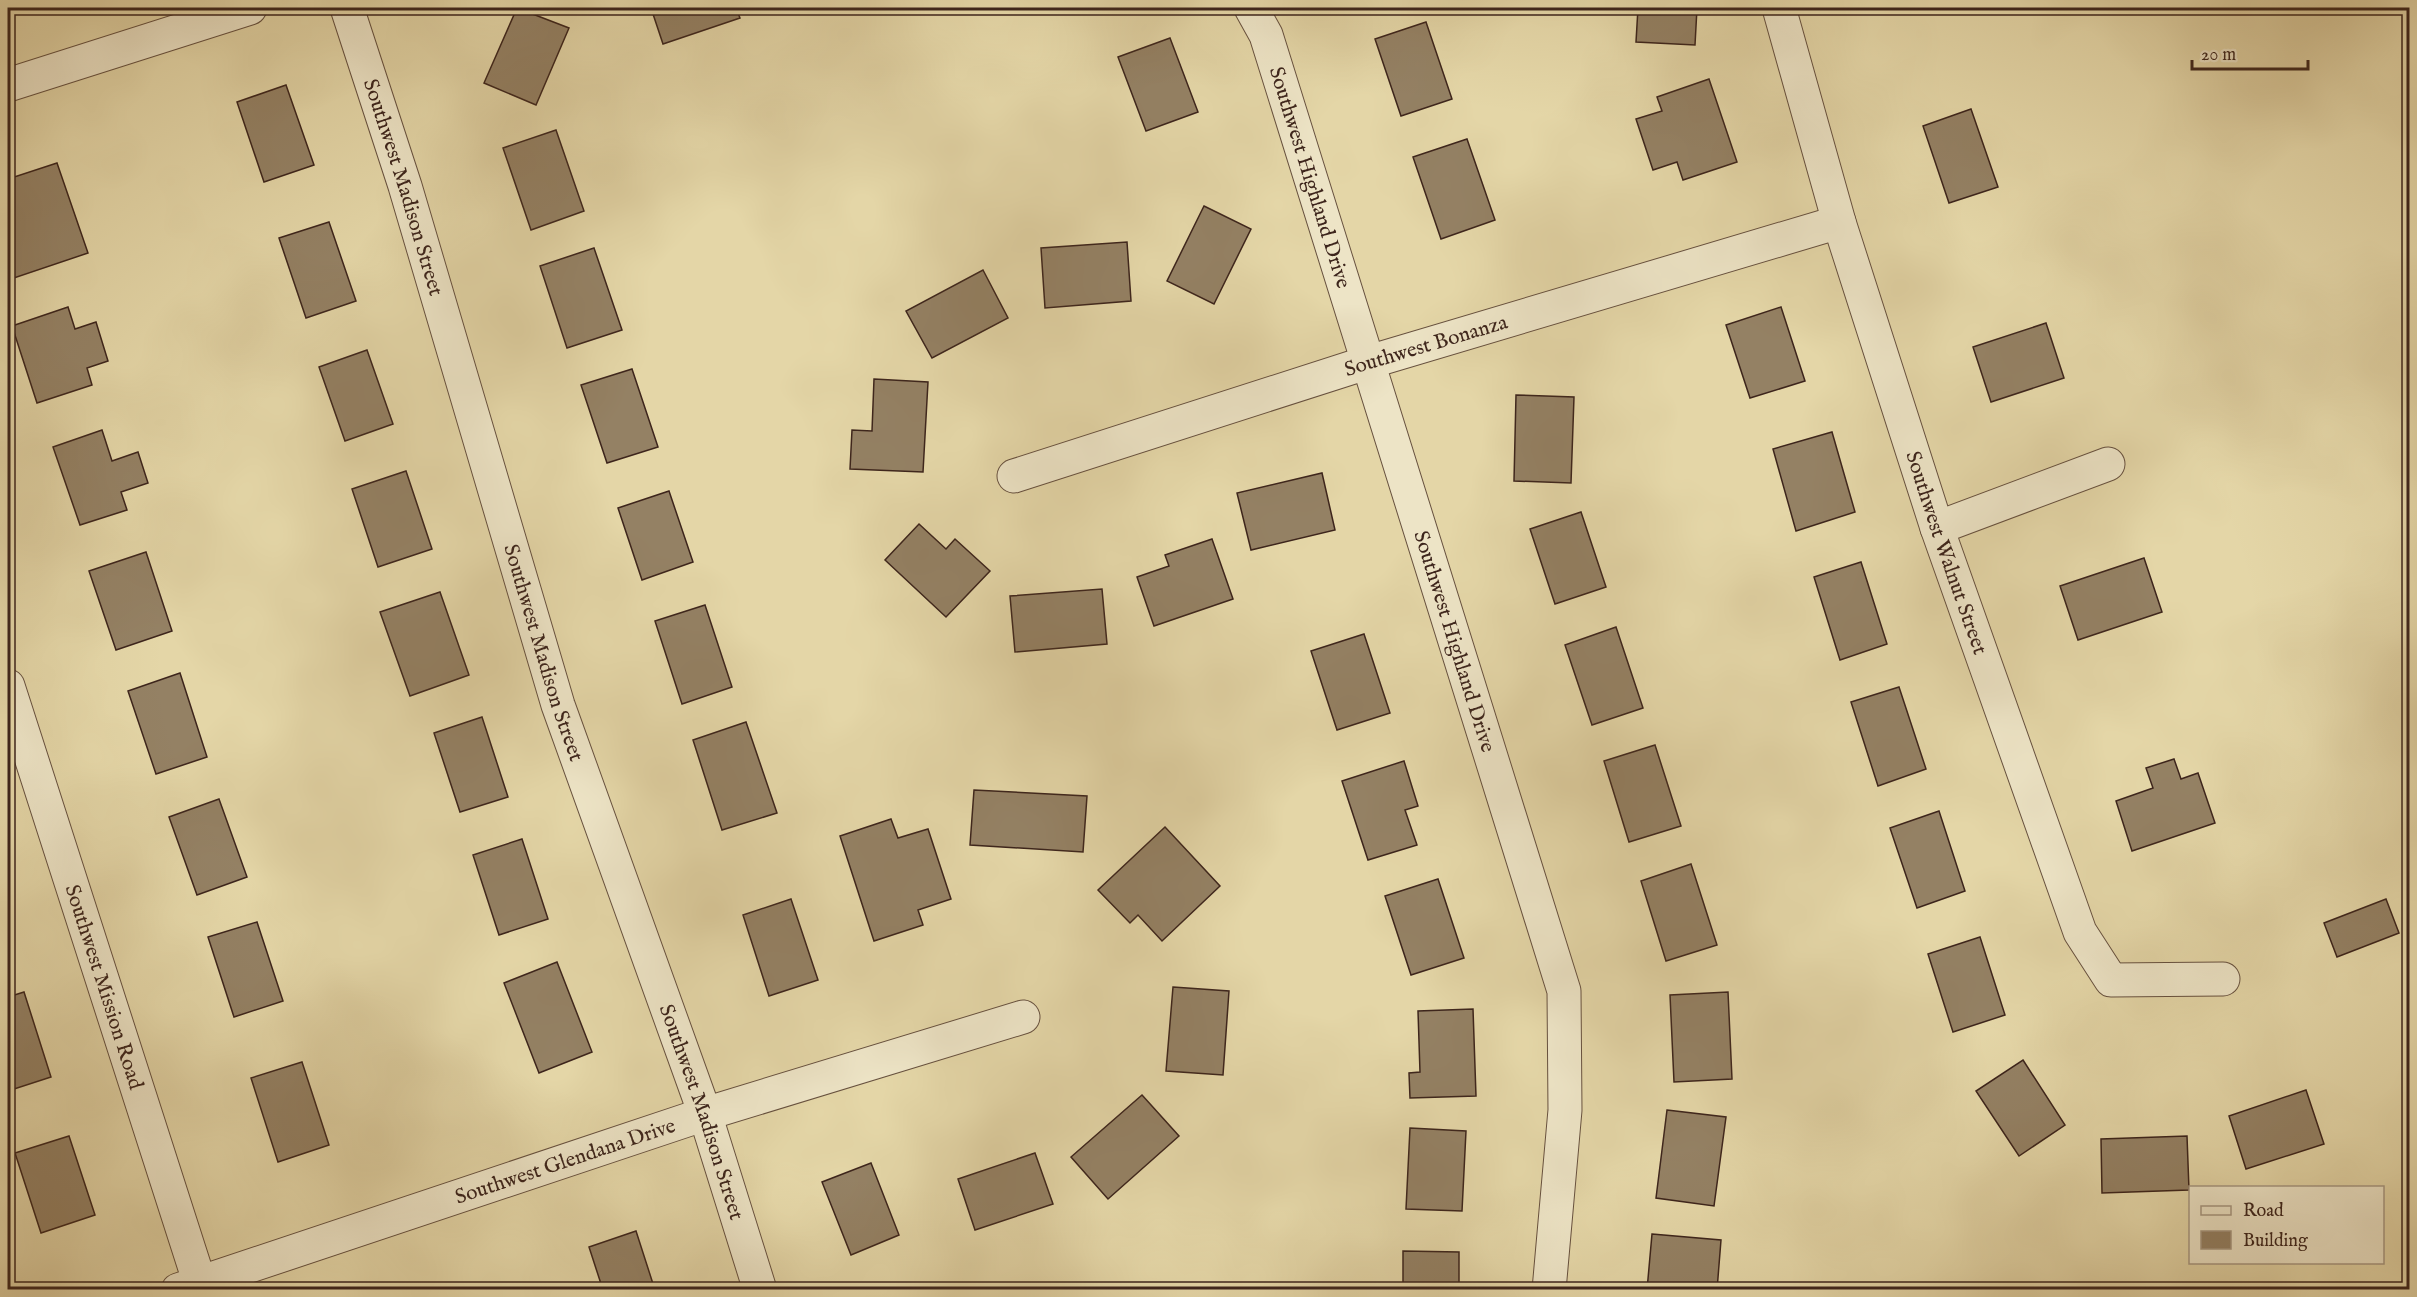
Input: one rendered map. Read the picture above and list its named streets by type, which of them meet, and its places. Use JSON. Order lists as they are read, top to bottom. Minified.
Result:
{"streets":{"street":["Southwest Highland Drive","Southwest Madison Street","Southwest Bonanza","Southwest Walnut Street","Southwest Mission Road","Southwest Glendana Drive"]},"crossings":[["Southwest Highland Drive","Southwest Bonanza"],["Southwest Madison Street","Southwest Glendana Drive"],["Southwest Bonanza","Southwest Walnut Street"],["Southwest Mission Road","Southwest Glendana Drive"]],"legend":["Road","Building"],"scale_bar":"20 m"}
